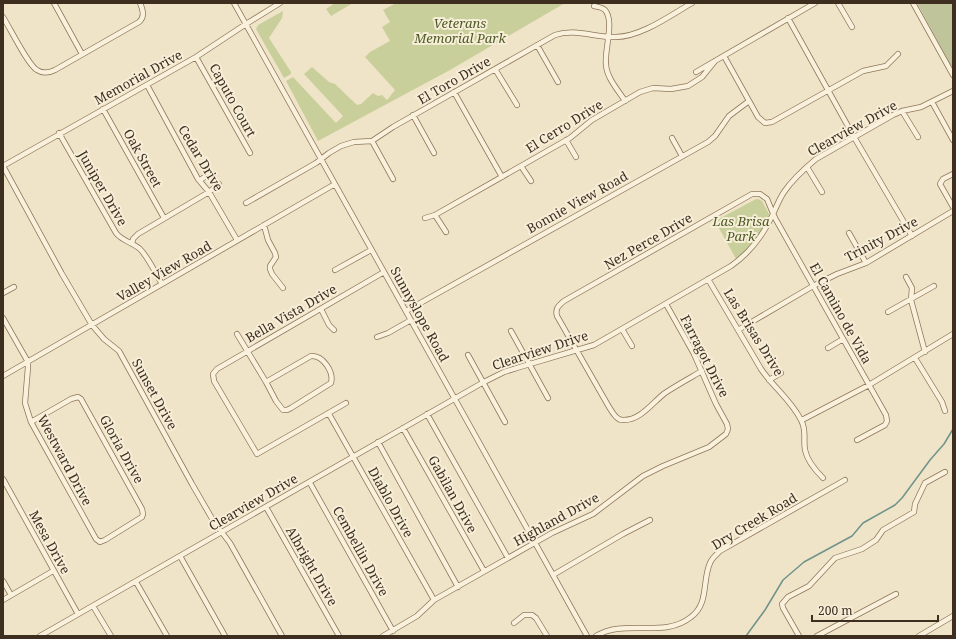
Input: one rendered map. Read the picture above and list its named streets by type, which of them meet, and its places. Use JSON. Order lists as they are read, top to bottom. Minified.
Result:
{"streets":{"street":["Memorial Drive","El Toro Drive","Caputo Court","El Cerro Drive","Clearview Drive","Oak Street","Cedar Drive","Juniper Drive","Bonnie View Road","Trinity Drive","Nez Perce Drive","Valley View Road","Bella Vista Drive","El Camino de Vida","Sunnyslope Road","Las Brisas Drive","Farragot Drive","Sunset Drive","Gloria Drive","Westward Drive","Gabilan Drive","Diablo Drive","Highland Drive","Dry Creek Road","Mesa Drive","Cembellin Drive","Albright Drive"]},"crossings":[["Memorial Drive","Caputo Court"],["Memorial Drive","Oak Street"],["Memorial Drive","Cedar Drive"],["Memorial Drive","Juniper Drive"],["Memorial Drive","Sunnyslope Road"],["Memorial Drive","Sunset Drive"],["El Toro Drive","Sunnyslope Road"],["Clearview Drive","Nez Perce Drive"],["Clearview Drive","El Camino de Vida"],["Clearview Drive","Sunnyslope Road"],["Clearview Drive","Las Brisas Drive"],["Clearview Drive","Farragot Drive"],["Clearview Drive","Sunset Drive"],["Clearview Drive","Gabilan Drive"],["Clearview Drive","Diablo Drive"],["Clearview Drive","Mesa Drive"],["Clearview Drive","Cembellin Drive"],["Clearview Drive","Albright Drive"],["Cedar Drive","Valley View Road"],["Juniper Drive","Valley View Road"],["Bonnie View Road","Sunnyslope Road"],["Trinity Drive","El Camino de Vida"],["Trinity Drive","Las Brisas Drive"],["Nez Perce Drive","El Camino de Vida"],["Valley View Road","Sunnyslope Road"],["Valley View Road","Sunset Drive"],["Valley View Road","Westward Drive"],["Bella Vista Drive","Sunnyslope Road"],["Bella Vista Drive","Diablo Drive"],["Sunnyslope Road","Highland Drive"],["Farragot Drive","Highland Drive"],["Gloria Drive","Westward Drive"],["Gabilan Drive","Highland Drive"],["Diablo Drive","Highland Drive"],["Highland Drive","Cembellin Drive"]],"parks":["Veterans Memorial Park","Las Brisa Park"],"scale_bar":"200 m"}
